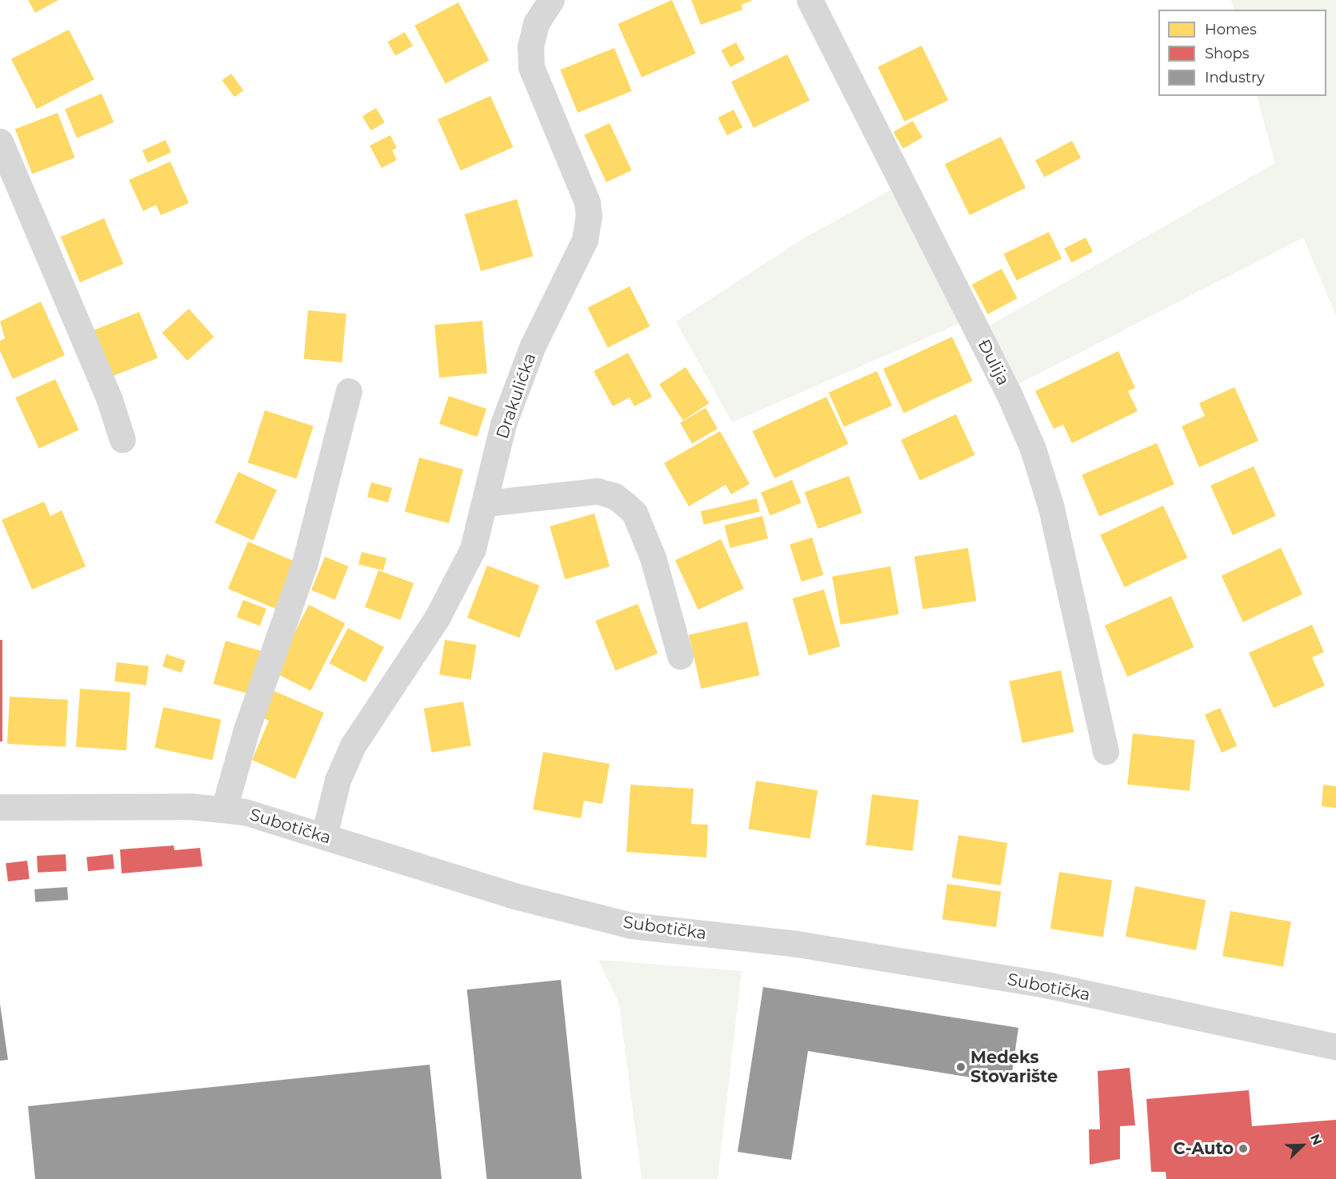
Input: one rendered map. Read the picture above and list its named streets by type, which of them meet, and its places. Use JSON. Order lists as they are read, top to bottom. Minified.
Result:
{"streets":{"street":["Đulija","Drakulićka","Subotička"]},"crossings":[["Drakulićka","Subotička"]],"places":["Medeks Stovarište","C-Auto"],"legend":["Homes","Shops","Industry"],"north":"top right"}
